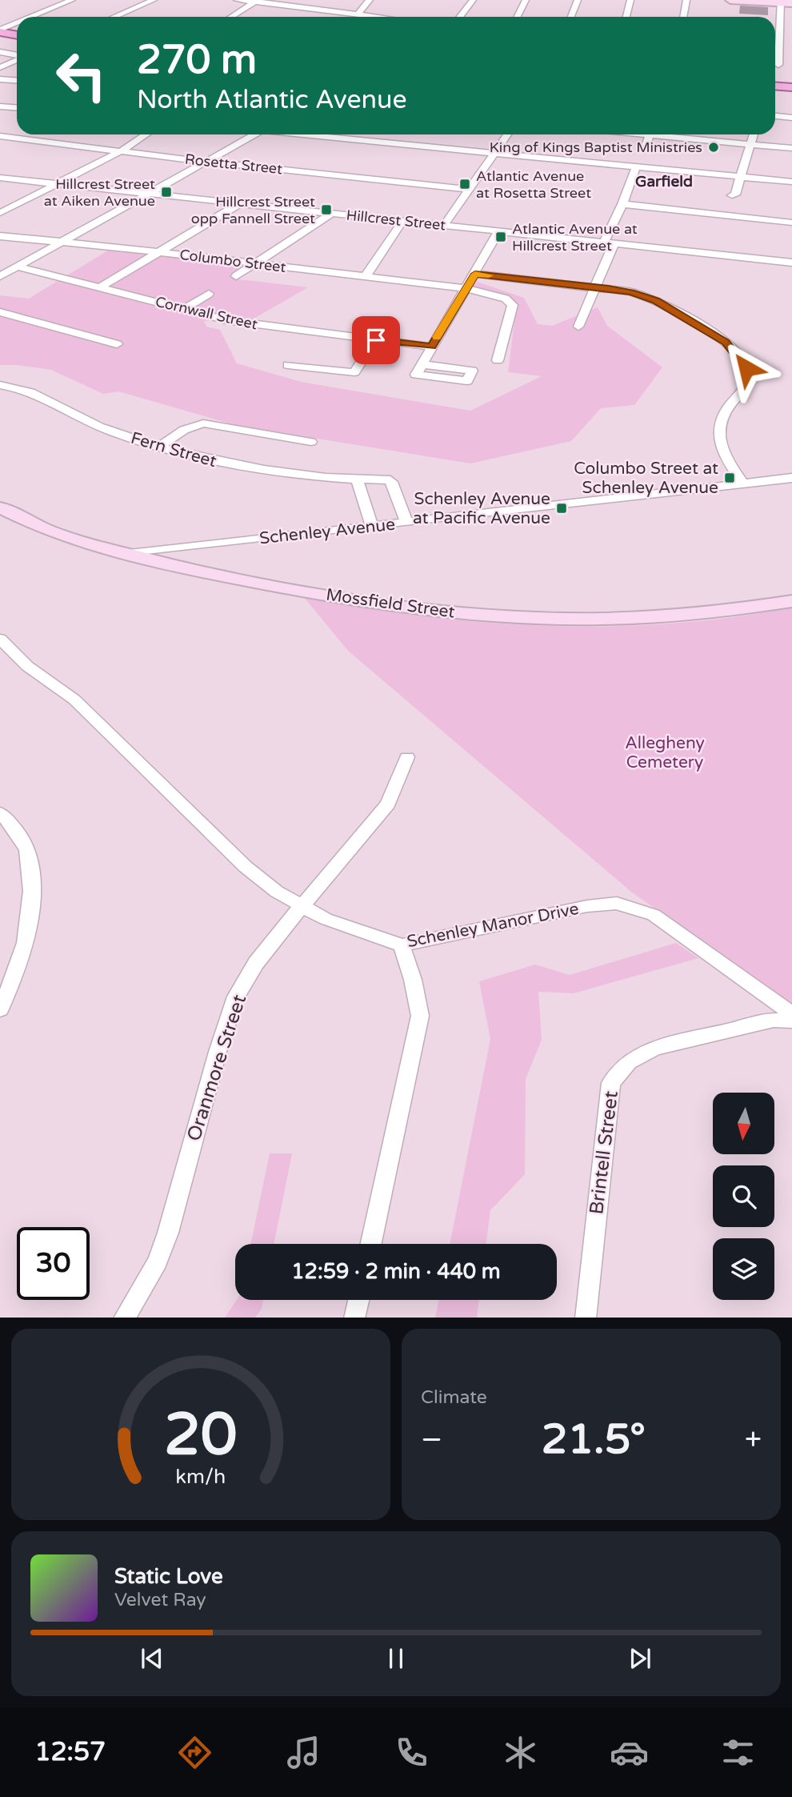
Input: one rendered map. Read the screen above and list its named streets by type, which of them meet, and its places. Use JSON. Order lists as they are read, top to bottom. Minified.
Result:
{"streets":{"street":["Rosetta Street","Hillcrest Street","Columbo Street","Cornwall Street","Fern Street","Schenley Avenue","Mossfield Street","Schenley Manor Drive","Oranmore Street","Brintell Street"]},"crossings":[["Fern Street","Schenley Avenue"],["Schenley Avenue","Mossfield Street"],["Schenley Manor Drive","Oranmore Street"]],"districts":["Garfield"],"parks":["Allegheny Cemetery"],"places":{"other":["King of Kings Baptist Ministries"],"transit":["Atlantic Avenue at Rosetta Street","Hillcrest Street at Aiken Avenue","Hillcrest Street opp Fannell Street","Atlantic Avenue at Hillcrest Street","Columbo Street at Schenley Avenue","Schenley Avenue at Pacific Avenue"]},"north":"bottom","page":{"turn":["270 m","North Atlantic Avenue"],"limit":"30","trip":"12:59 · 2 min · 440 m","tile":"Climate","heat":["−","21.5°","+"],"song":["Static Love","Velvet Ray"],"tabs":"12:57","gauge":["20","km/h"]}}
